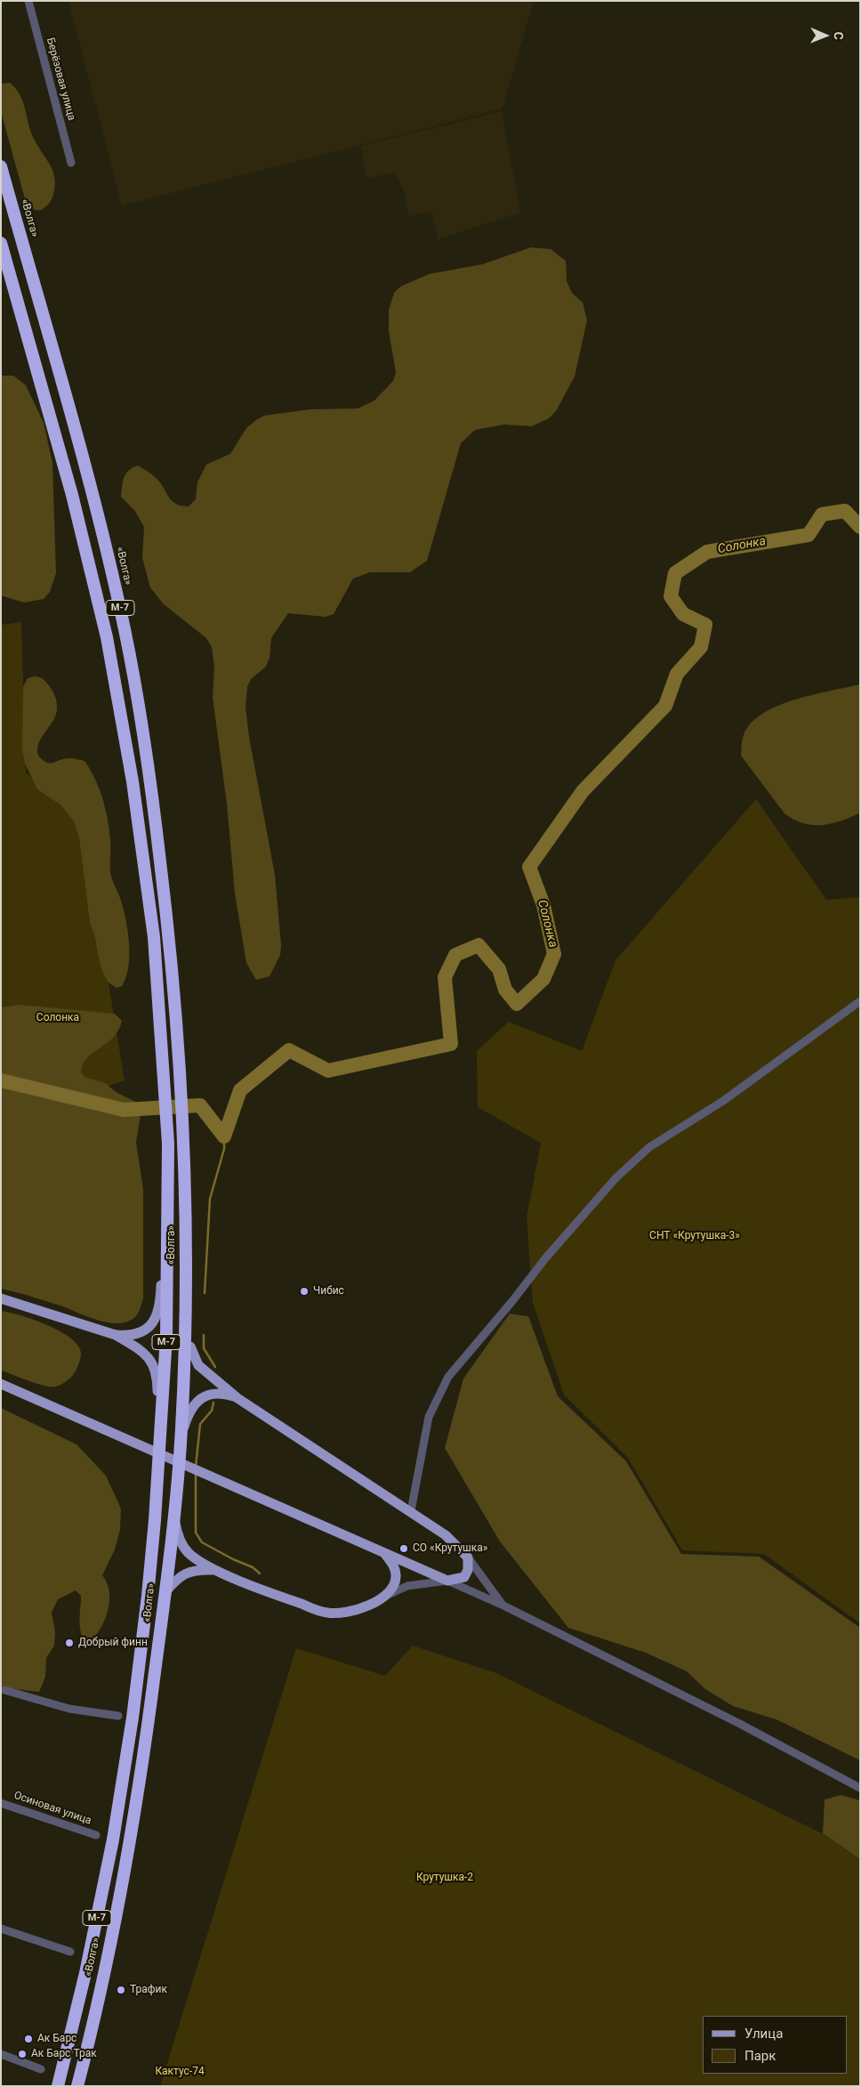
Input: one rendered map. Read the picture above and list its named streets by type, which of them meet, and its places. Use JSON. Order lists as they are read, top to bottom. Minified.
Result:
{"streets":{"highway":["«Волга»","М-7"],"street":["Берёзовая улица","Осиновая улица"]},"water":["Солонка"],"parks":["Солонка","СНТ «Крутушка-3»","Крутушка-2","Кактус-74"],"places":["Чибис","СО «Крутушка»","Добрый финн","Трафик","Ак Барс","Ак Барс Трак"],"legend":["Улица","Парк"],"north":"right"}
